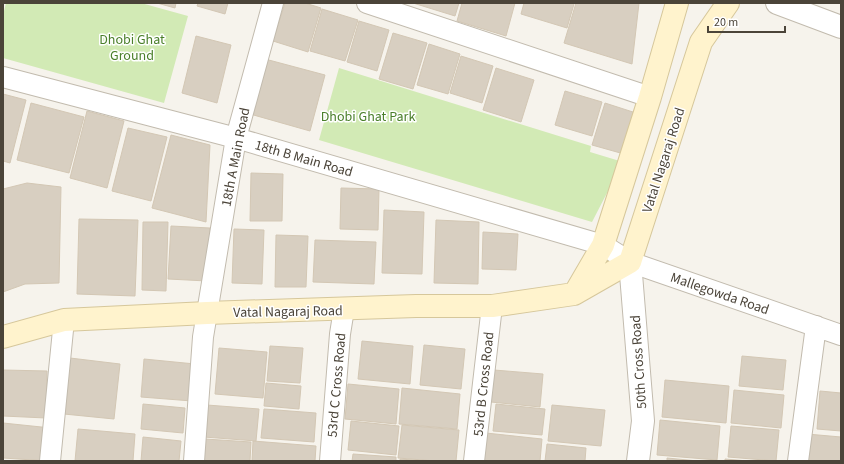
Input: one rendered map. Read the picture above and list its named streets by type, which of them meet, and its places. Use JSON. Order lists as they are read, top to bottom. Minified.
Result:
{"streets":{"main road":["Vatal Nagaraj Road"],"street":["18th A Main Road","18th B Main Road","Mallegowda Road","50th Cross Road","53rd B Cross Road","53rd C Cross Road"]},"crossings":[["18th A Main Road","18th B Main Road"],["18th A Main Road","Vatal Nagaraj Road"],["18th B Main Road","Mallegowda Road"],["Vatal Nagaraj Road","Mallegowda Road"],["Vatal Nagaraj Road","50th Cross Road"],["Vatal Nagaraj Road","53rd B Cross Road"],["Vatal Nagaraj Road","53rd C Cross Road"],["Mallegowda Road","50th Cross Road"]],"parks":["Dhobi Ghat Ground","Dhobi Ghat Park"],"scale_bar":"20 m"}
